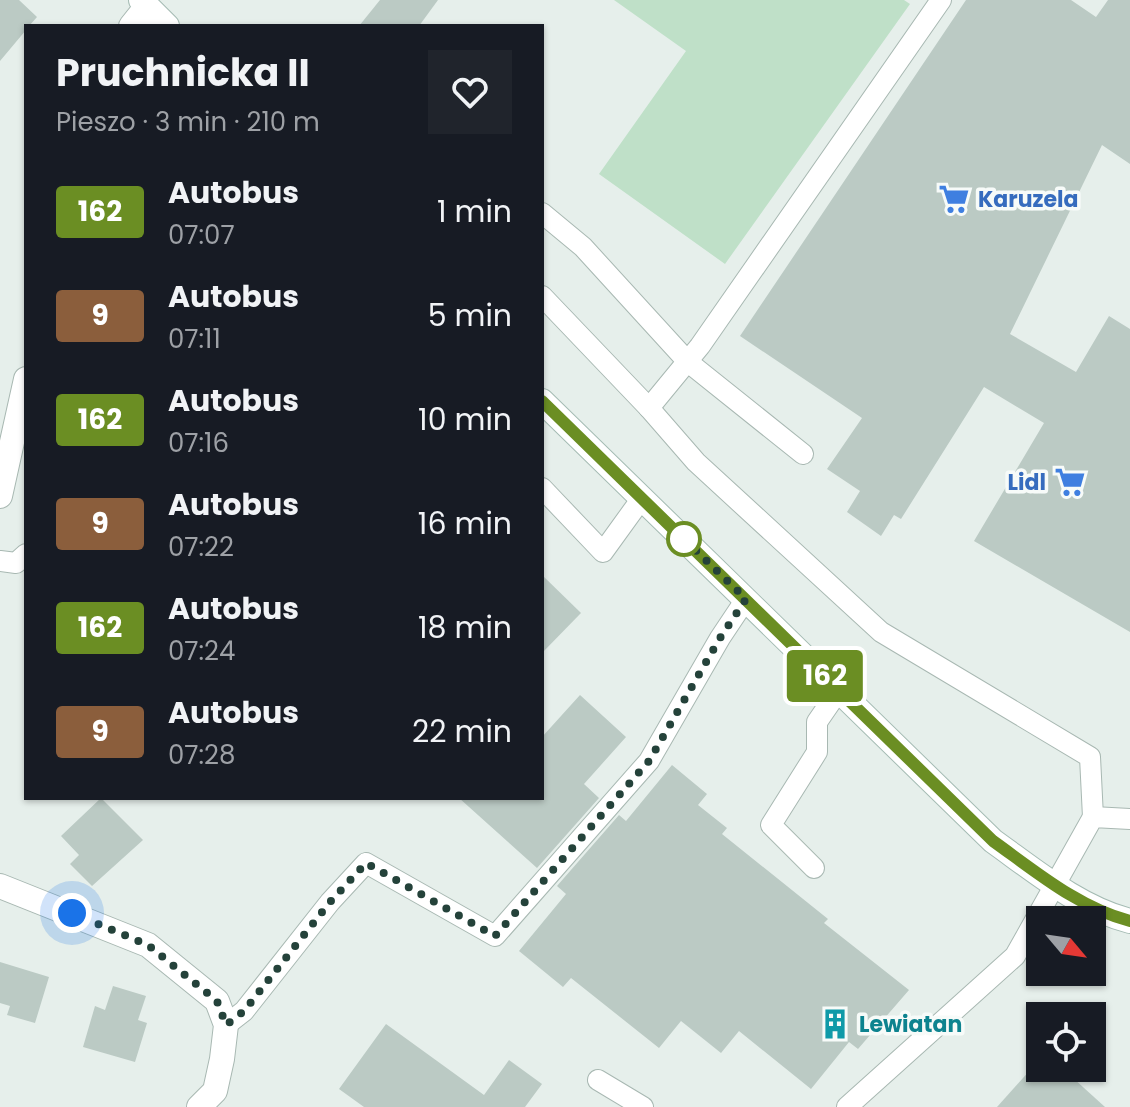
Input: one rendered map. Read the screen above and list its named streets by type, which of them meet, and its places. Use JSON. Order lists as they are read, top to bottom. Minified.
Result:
{"places":{"supermarket":["Karuzela","Lidl"],"building":["Lewiatan"]},"lines":["bus line 162"],"north":"bottom right","page":{"on_map":"162","heading":["Pruchnicka II","Pieszo · 3 min · 210 m"],"list":[{"mark":"162","name":"Autobus","note":"07:07","value":"1 min"},{"mark":"9","name":"Autobus","note":"07:11","value":"5 min"},{"mark":"162","name":"Autobus","note":"07:16","value":"10 min"},{"mark":"9","name":"Autobus","note":"07:22","value":"16 min"},{"mark":"162","name":"Autobus","note":"07:24","value":"18 min"},{"mark":"9","name":"Autobus","note":"07:28","value":"22 min"}]}}
